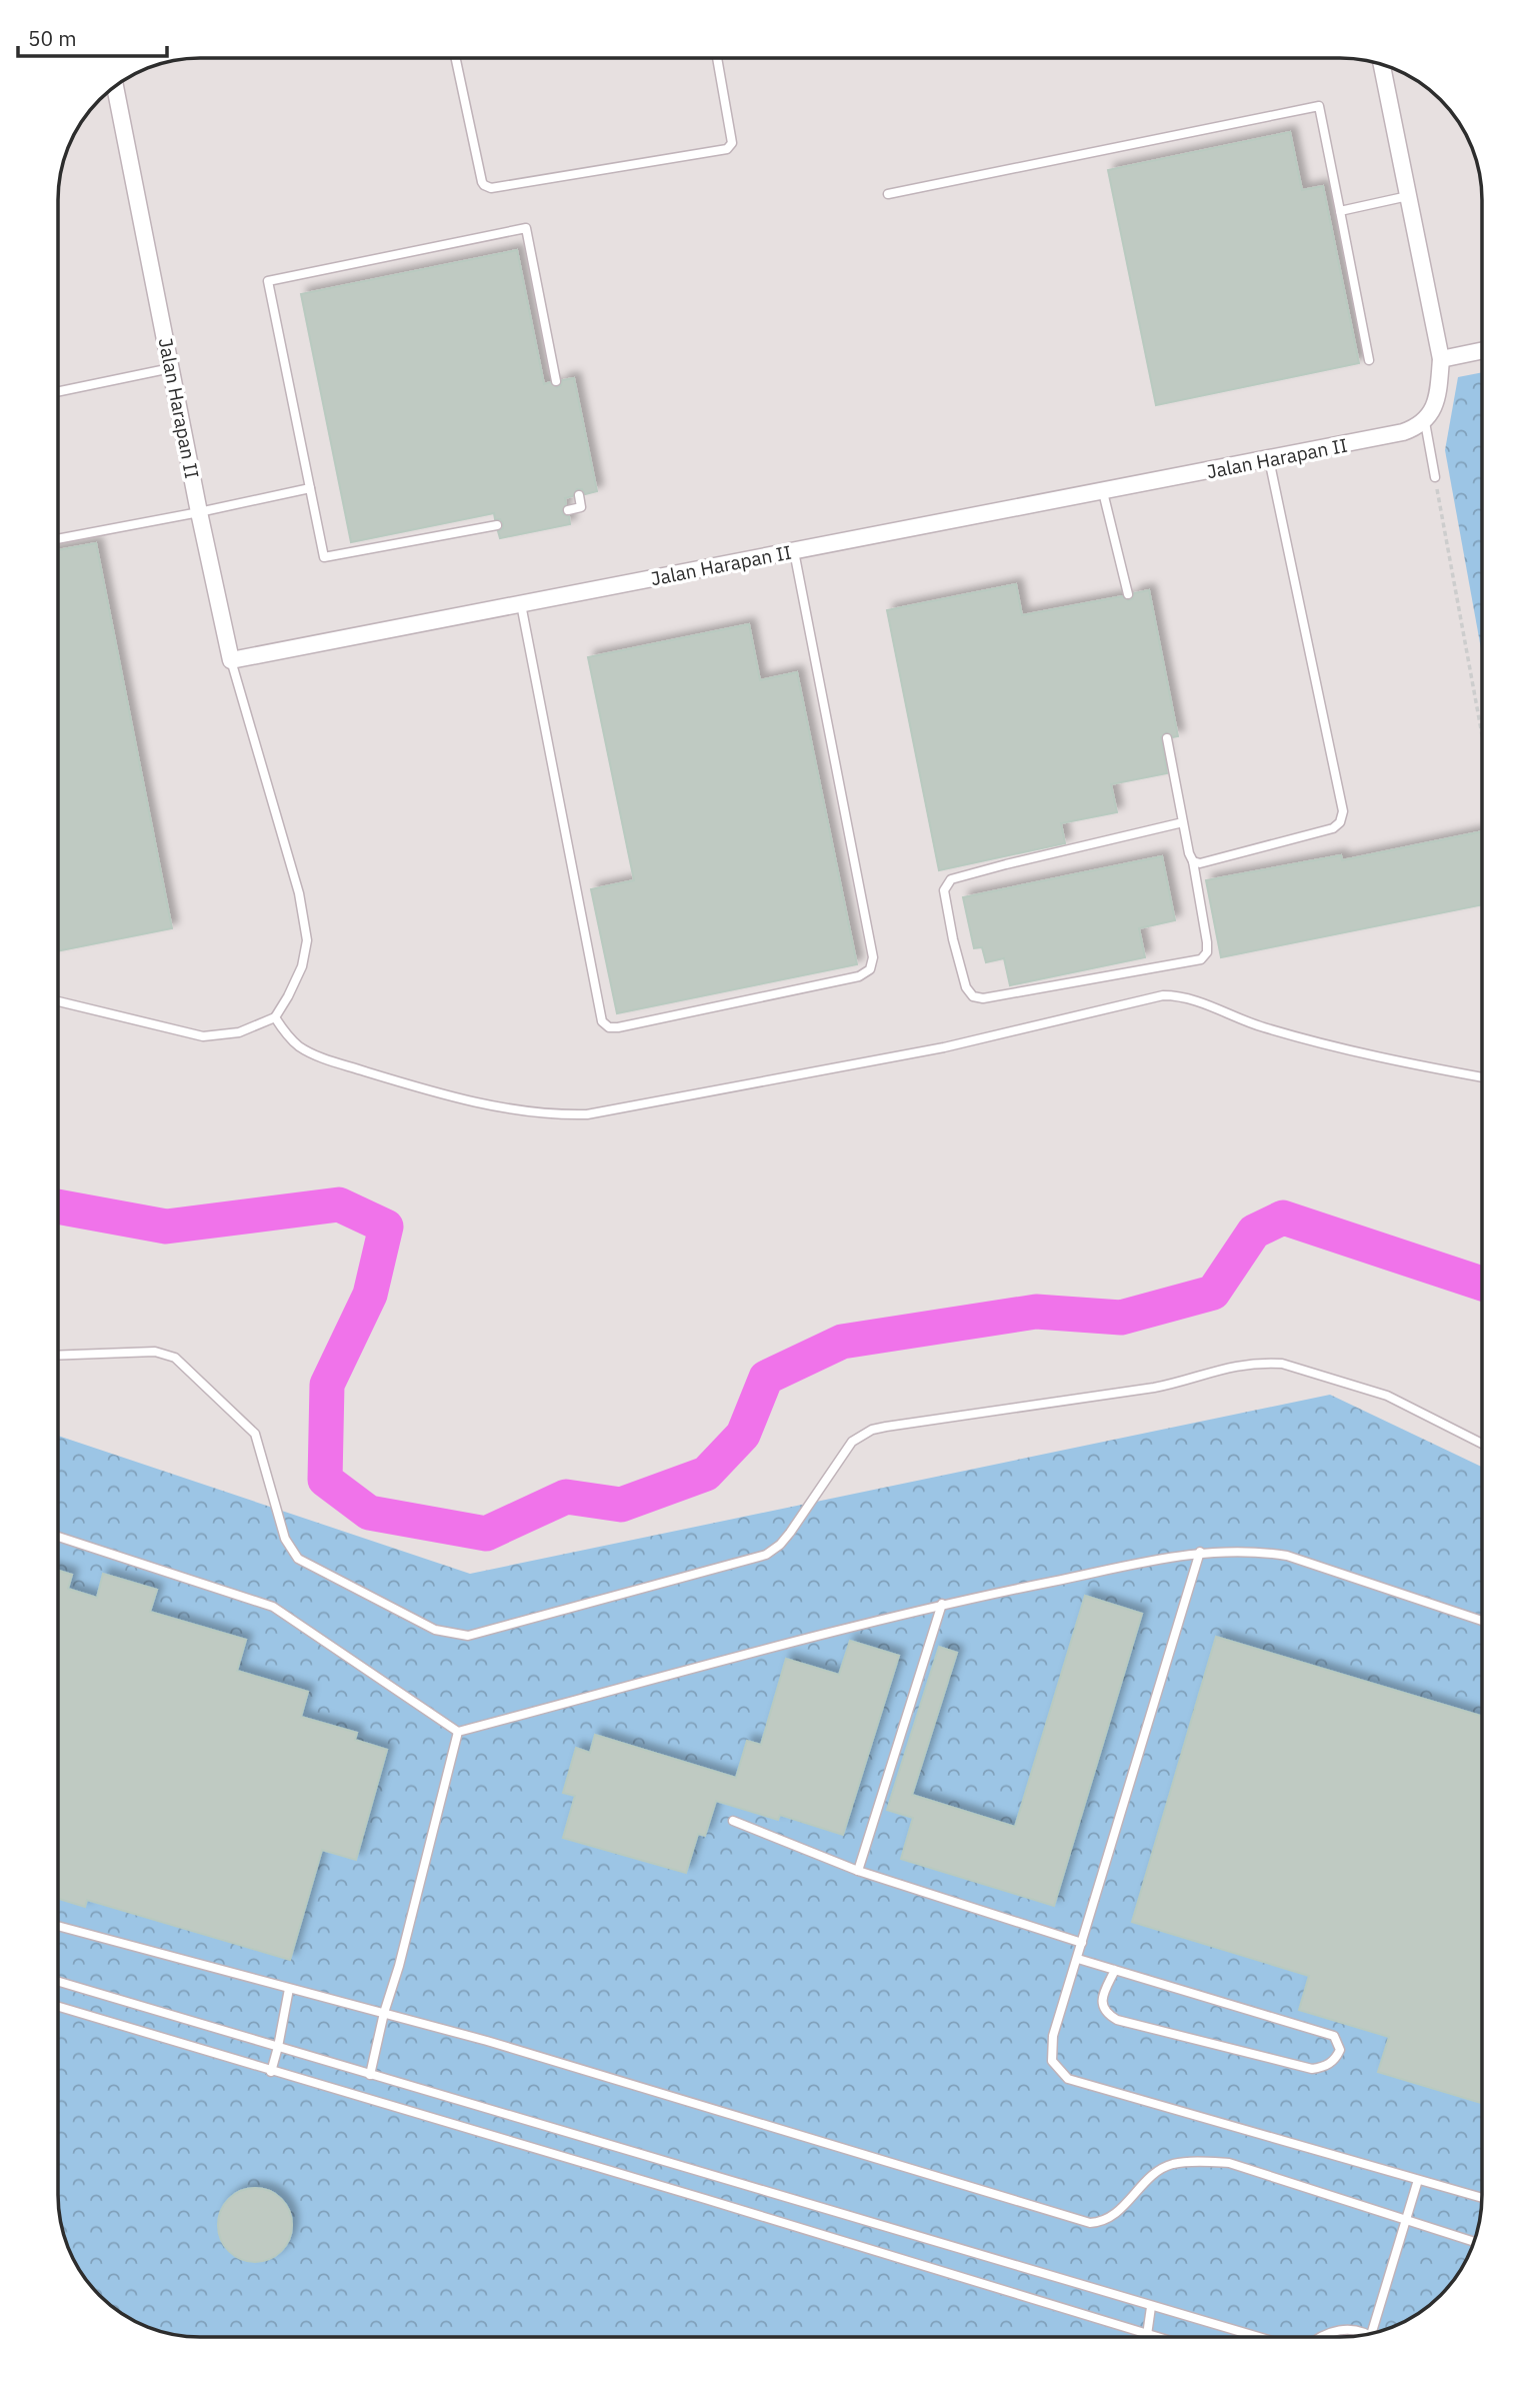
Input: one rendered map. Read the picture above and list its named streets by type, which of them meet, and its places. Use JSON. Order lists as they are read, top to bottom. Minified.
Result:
{"streets":{"street":["Jalan Harapan II"]},"scale_bar":"50 m"}
